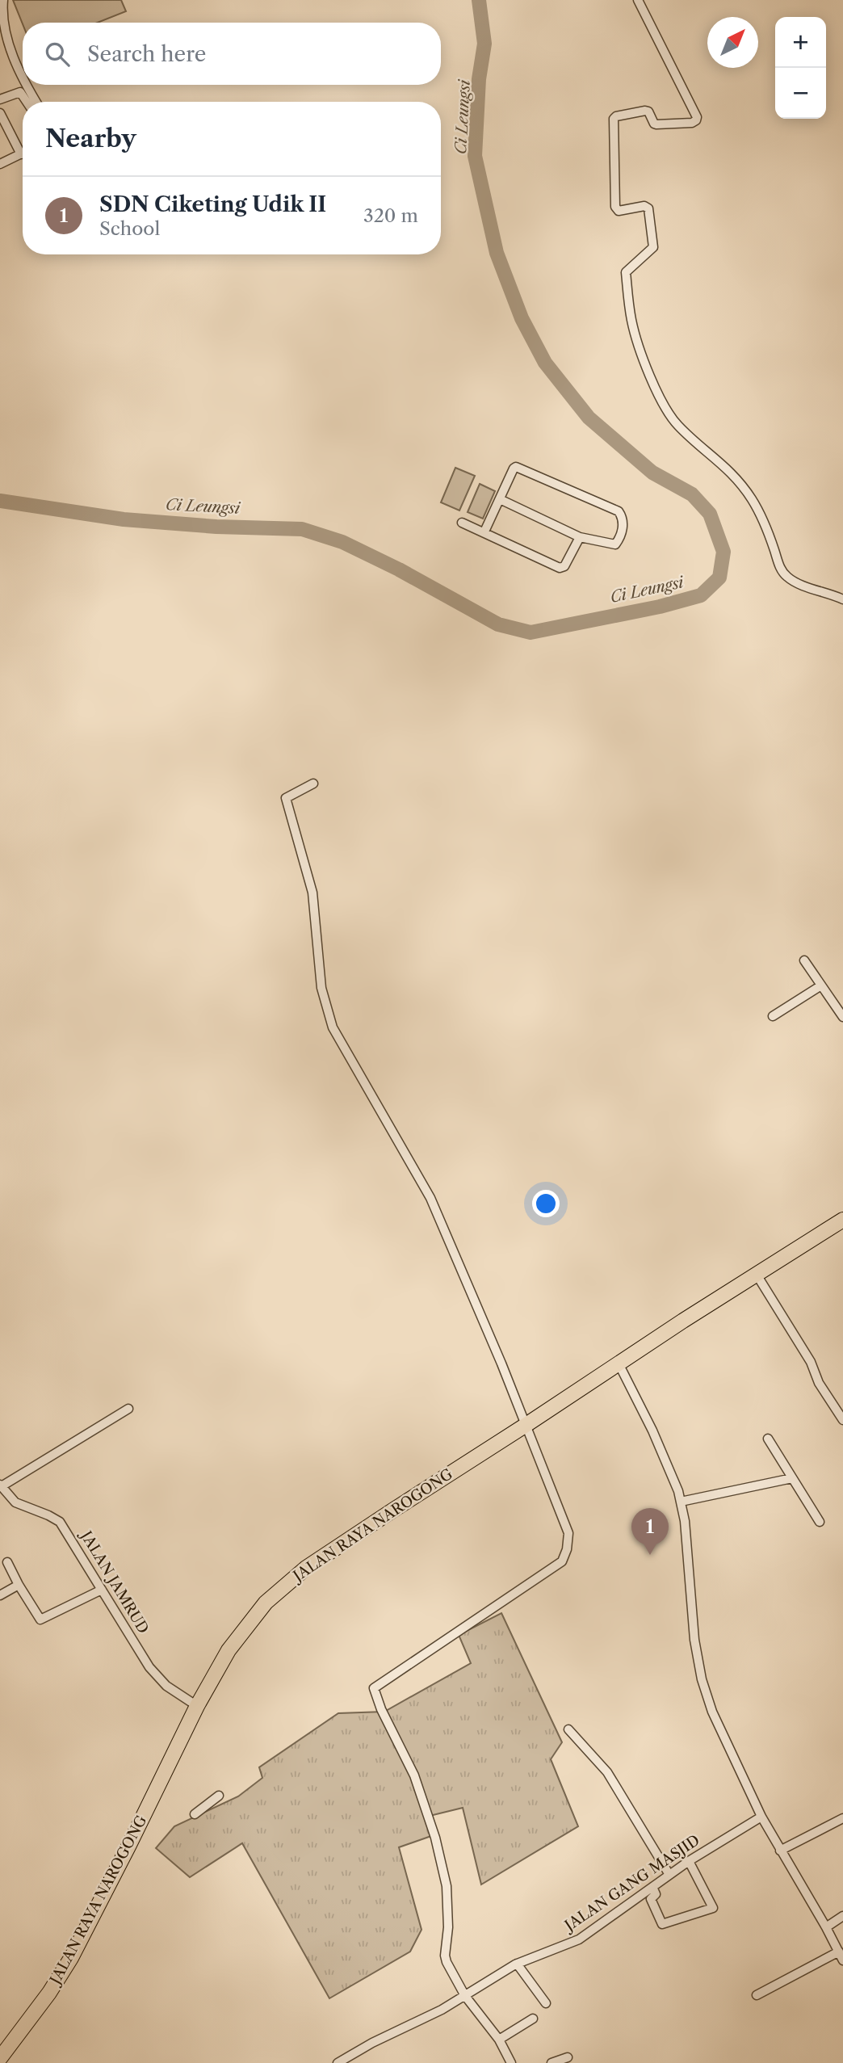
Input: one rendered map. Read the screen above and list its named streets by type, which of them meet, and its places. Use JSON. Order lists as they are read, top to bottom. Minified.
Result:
{"streets":{"main road":["JALAN RAYA NAROGONG"],"street":["JALAN JAMRUD","JALAN GANG MASJID"]},"crossings":[["JALAN RAYA NAROGONG","JALAN JAMRUD"]],"water":["Ci Leungsi"],"north":"top right","page":{"map_buttons":["+","−"],"search":"Search here","heading":"Nearby","list":[{"mark":"1","name":"SDN Ciketing Udik II","note":"School","value":"320 m"}],"pins":"1"}}
